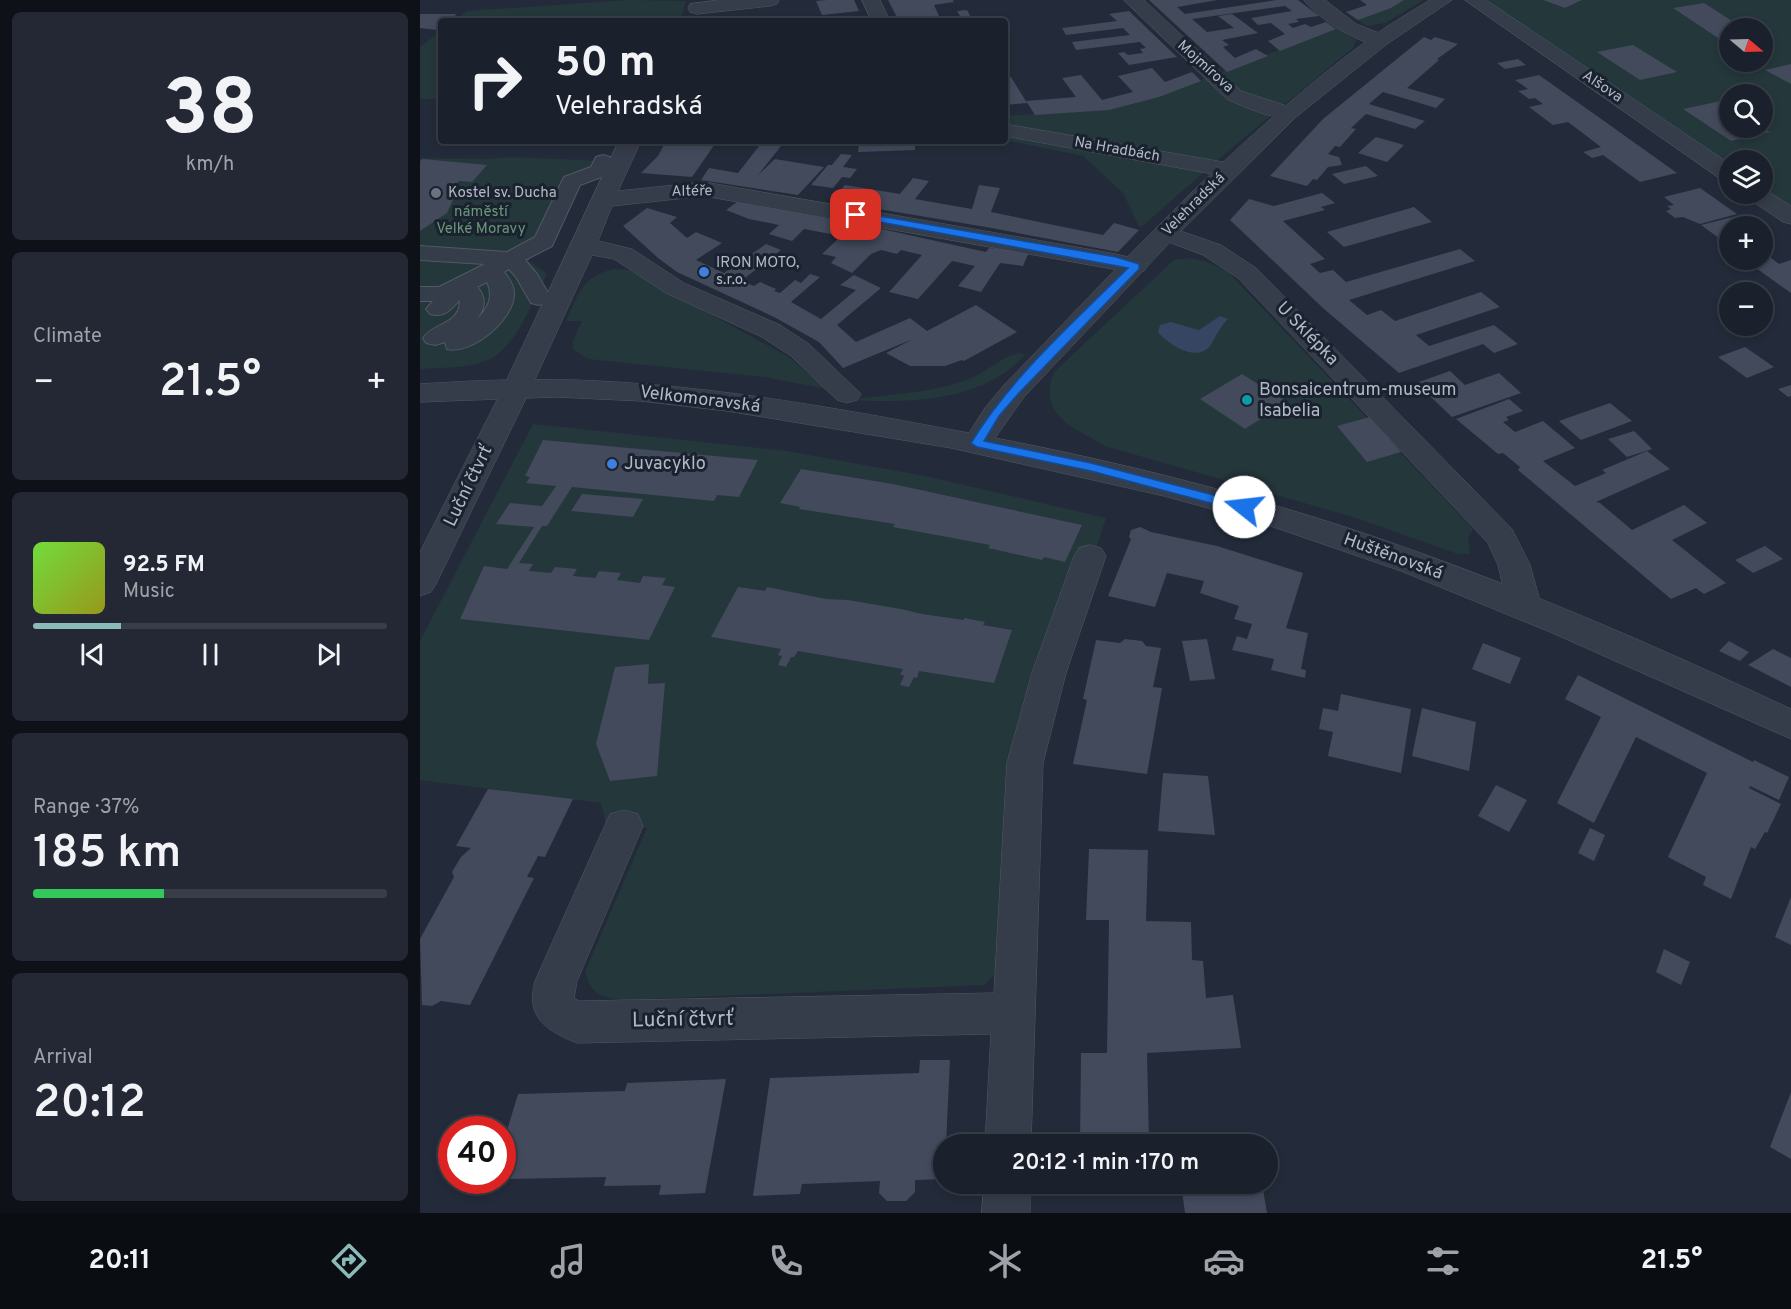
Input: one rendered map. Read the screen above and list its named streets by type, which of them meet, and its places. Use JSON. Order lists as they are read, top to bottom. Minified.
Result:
{"streets":{"street":["Mojmírova","Alšova","Na Hradbách","Altéře","Velehradská","U Sklépka","Velkomoravská","Luční čtvrť","Huštěnovská"]},"crossings":[["Mojmírova","Velehradská"],["Na Hradbách","Velehradská"],["Altéře","Velehradská"],["Velehradská","U Sklépka"],["Velehradská","Velkomoravská"],["Velehradská","Huštěnovská"],["U Sklépka","Huštěnovská"],["Velkomoravská","Luční čtvrť"],["Velkomoravská","Huštěnovská"]],"parks":["náměstí Velké Moravy"],"places":["Kostel sv. Ducha","IRON MOTO, s.r.o.","Bonsaicentrum-museum Isabelia","Juvacyklo"],"north":"right","page":{"tile":[["38","km/h"],"Climate",["Range · 37%","185 km"],["Arrival","20:12"]],"map_buttons":["+","−"],"turn":["50 m","Velehradská"],"heat":["−","21.5°","+"],"song":["92.5 FM","Music"],"limit":"40","trip":"20:12 · 1 min · 170 m","tabs":["20:11","21.5°"]}}
